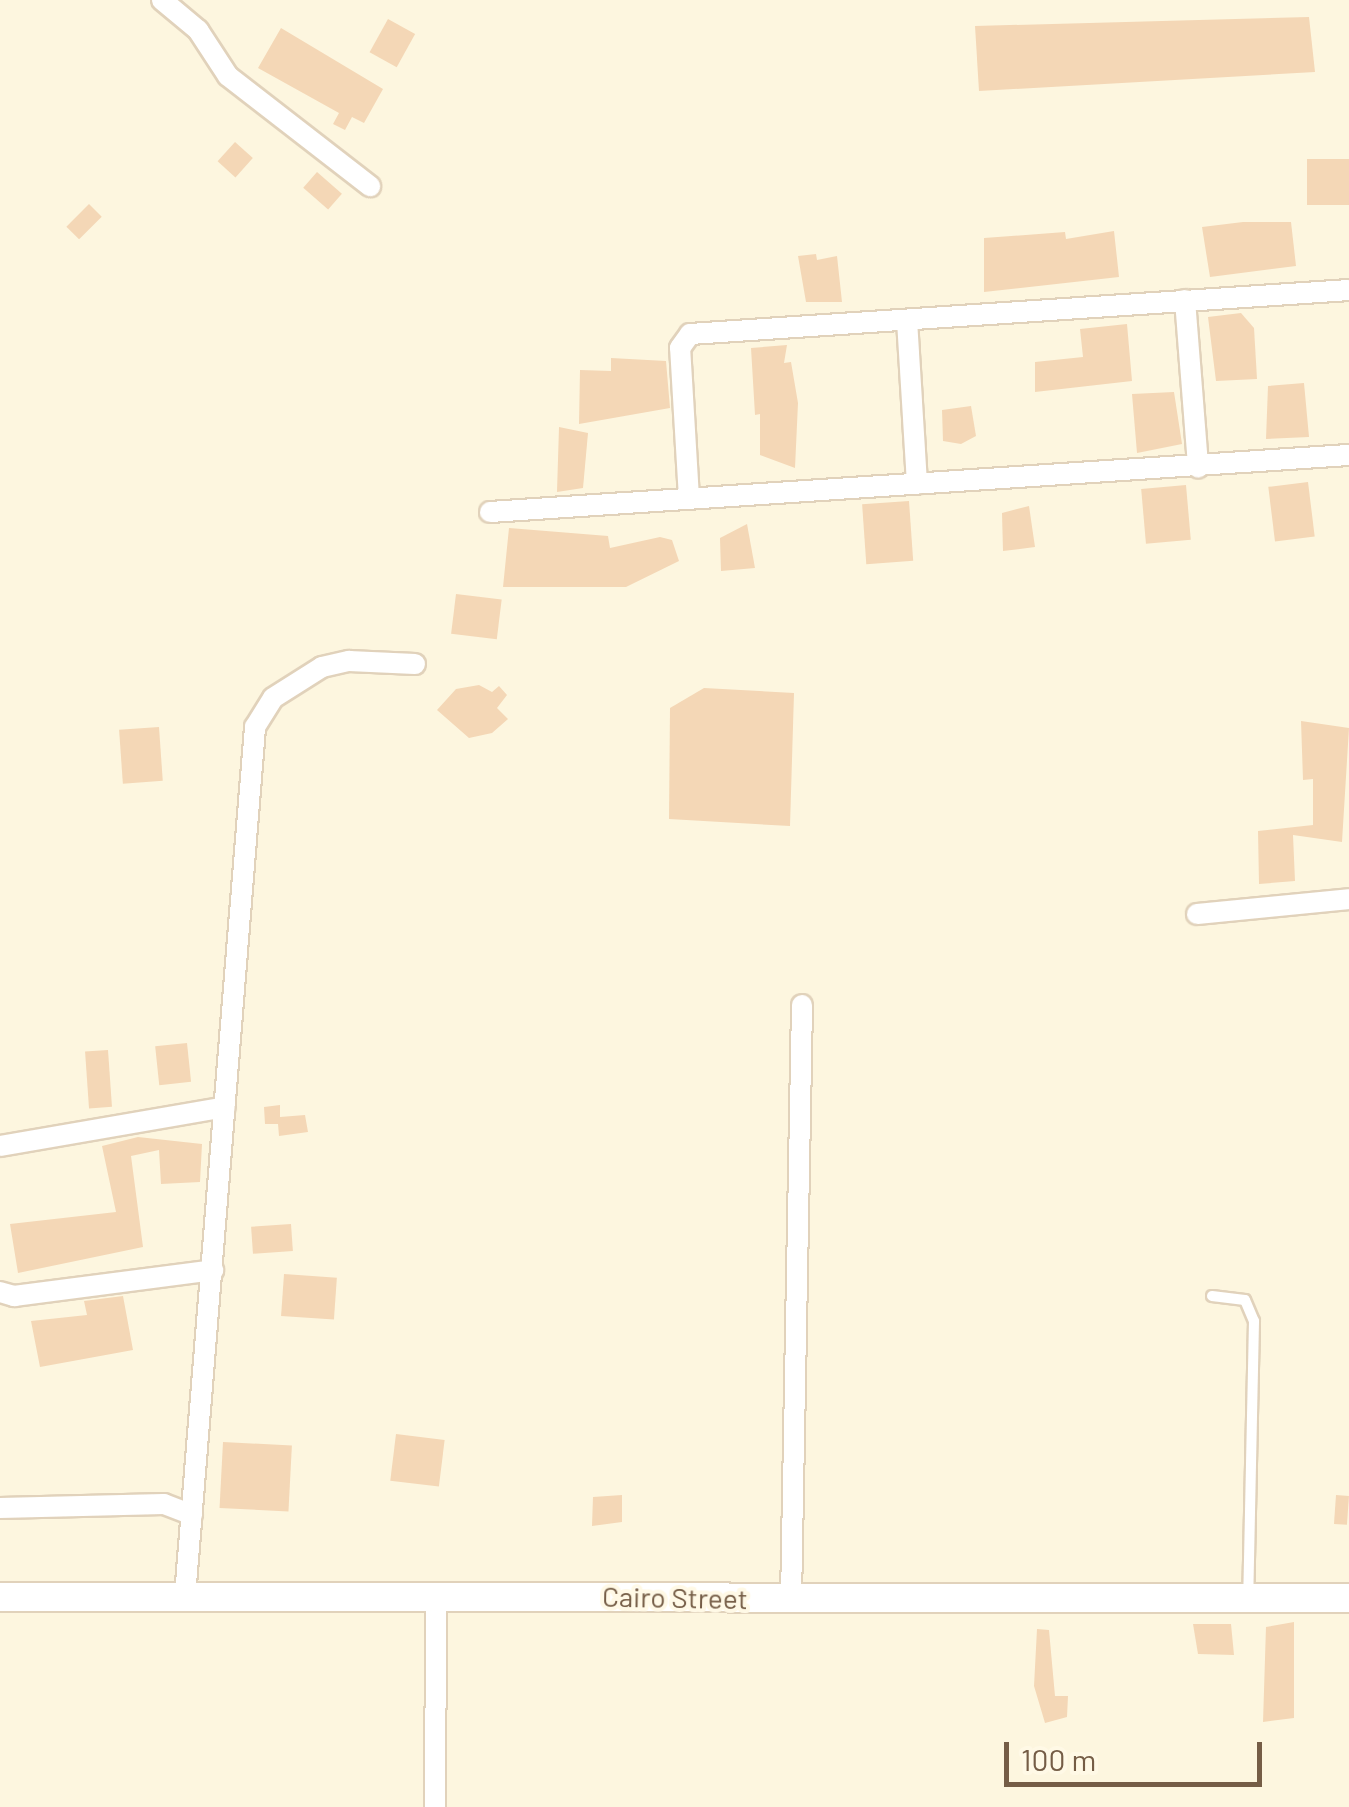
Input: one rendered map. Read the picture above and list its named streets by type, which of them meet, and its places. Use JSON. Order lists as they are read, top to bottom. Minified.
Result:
{"streets":{"main road":["Cairo Street"]},"scale_bar":"100 m"}
